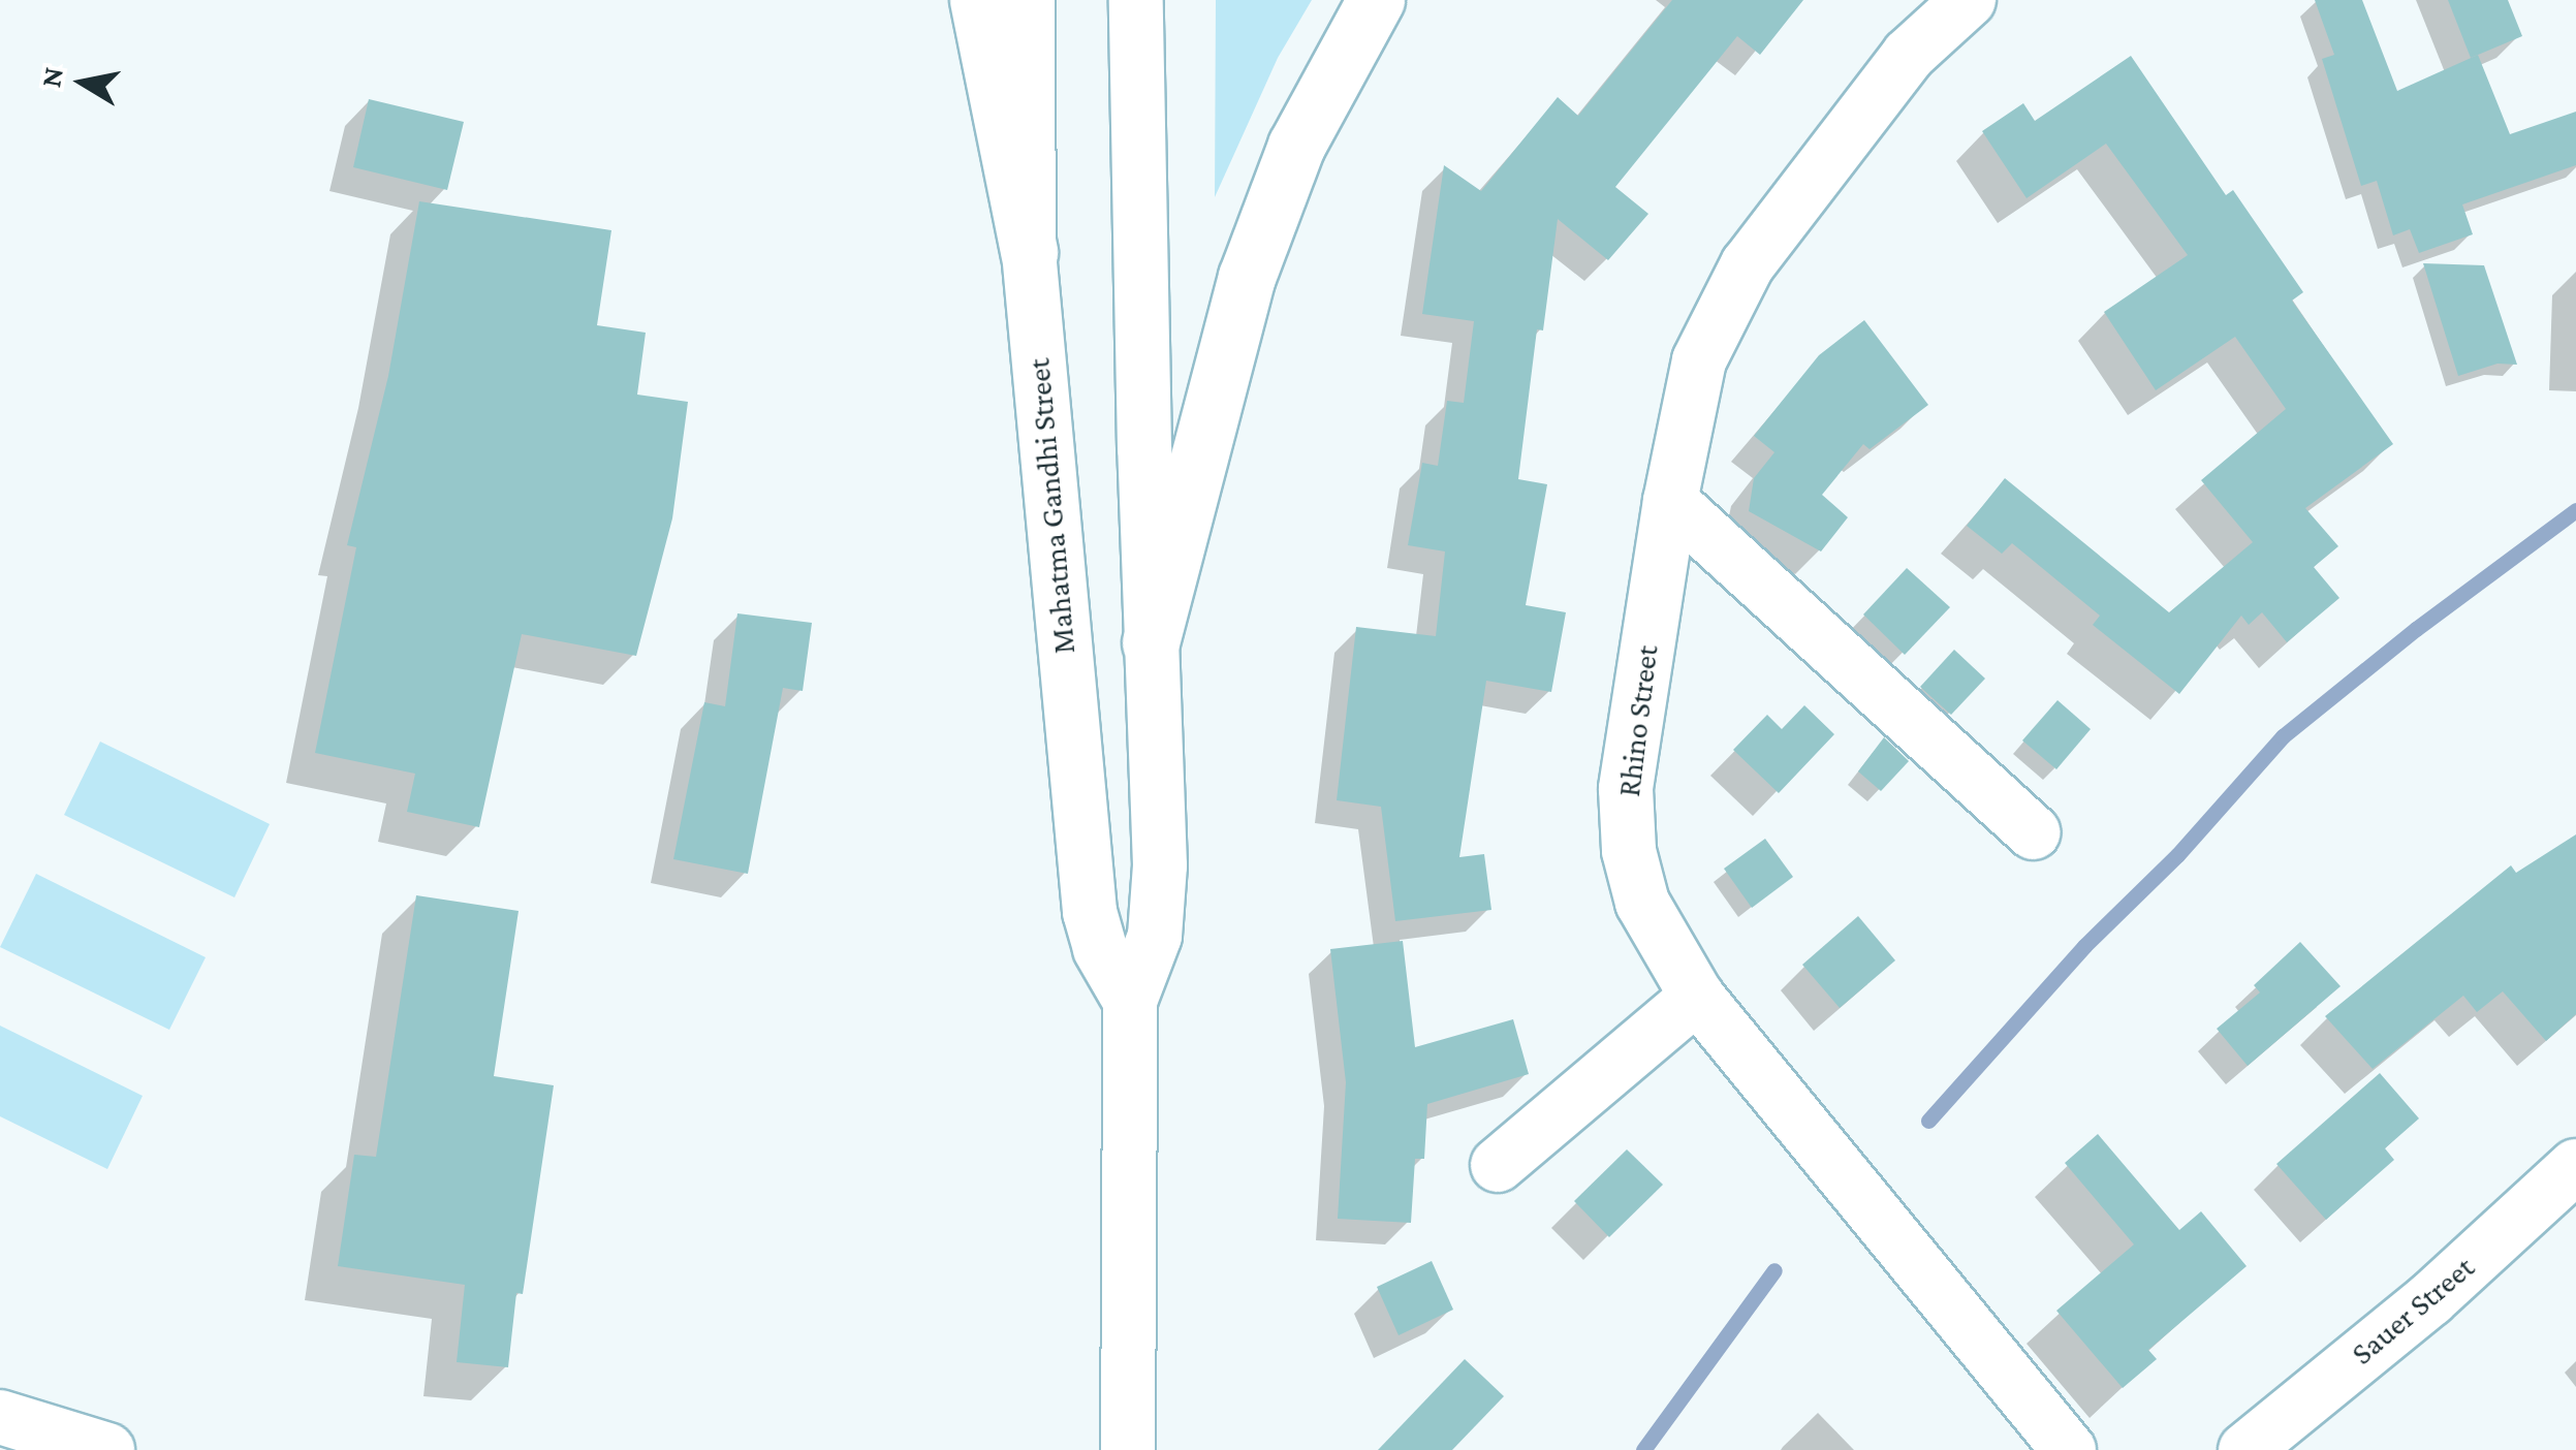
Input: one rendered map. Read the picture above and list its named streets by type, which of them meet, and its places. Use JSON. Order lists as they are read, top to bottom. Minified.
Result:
{"streets":{"street":["Mahatma Gandhi Street","Rhino Street","Sauer Street"]},"north":"left"}
